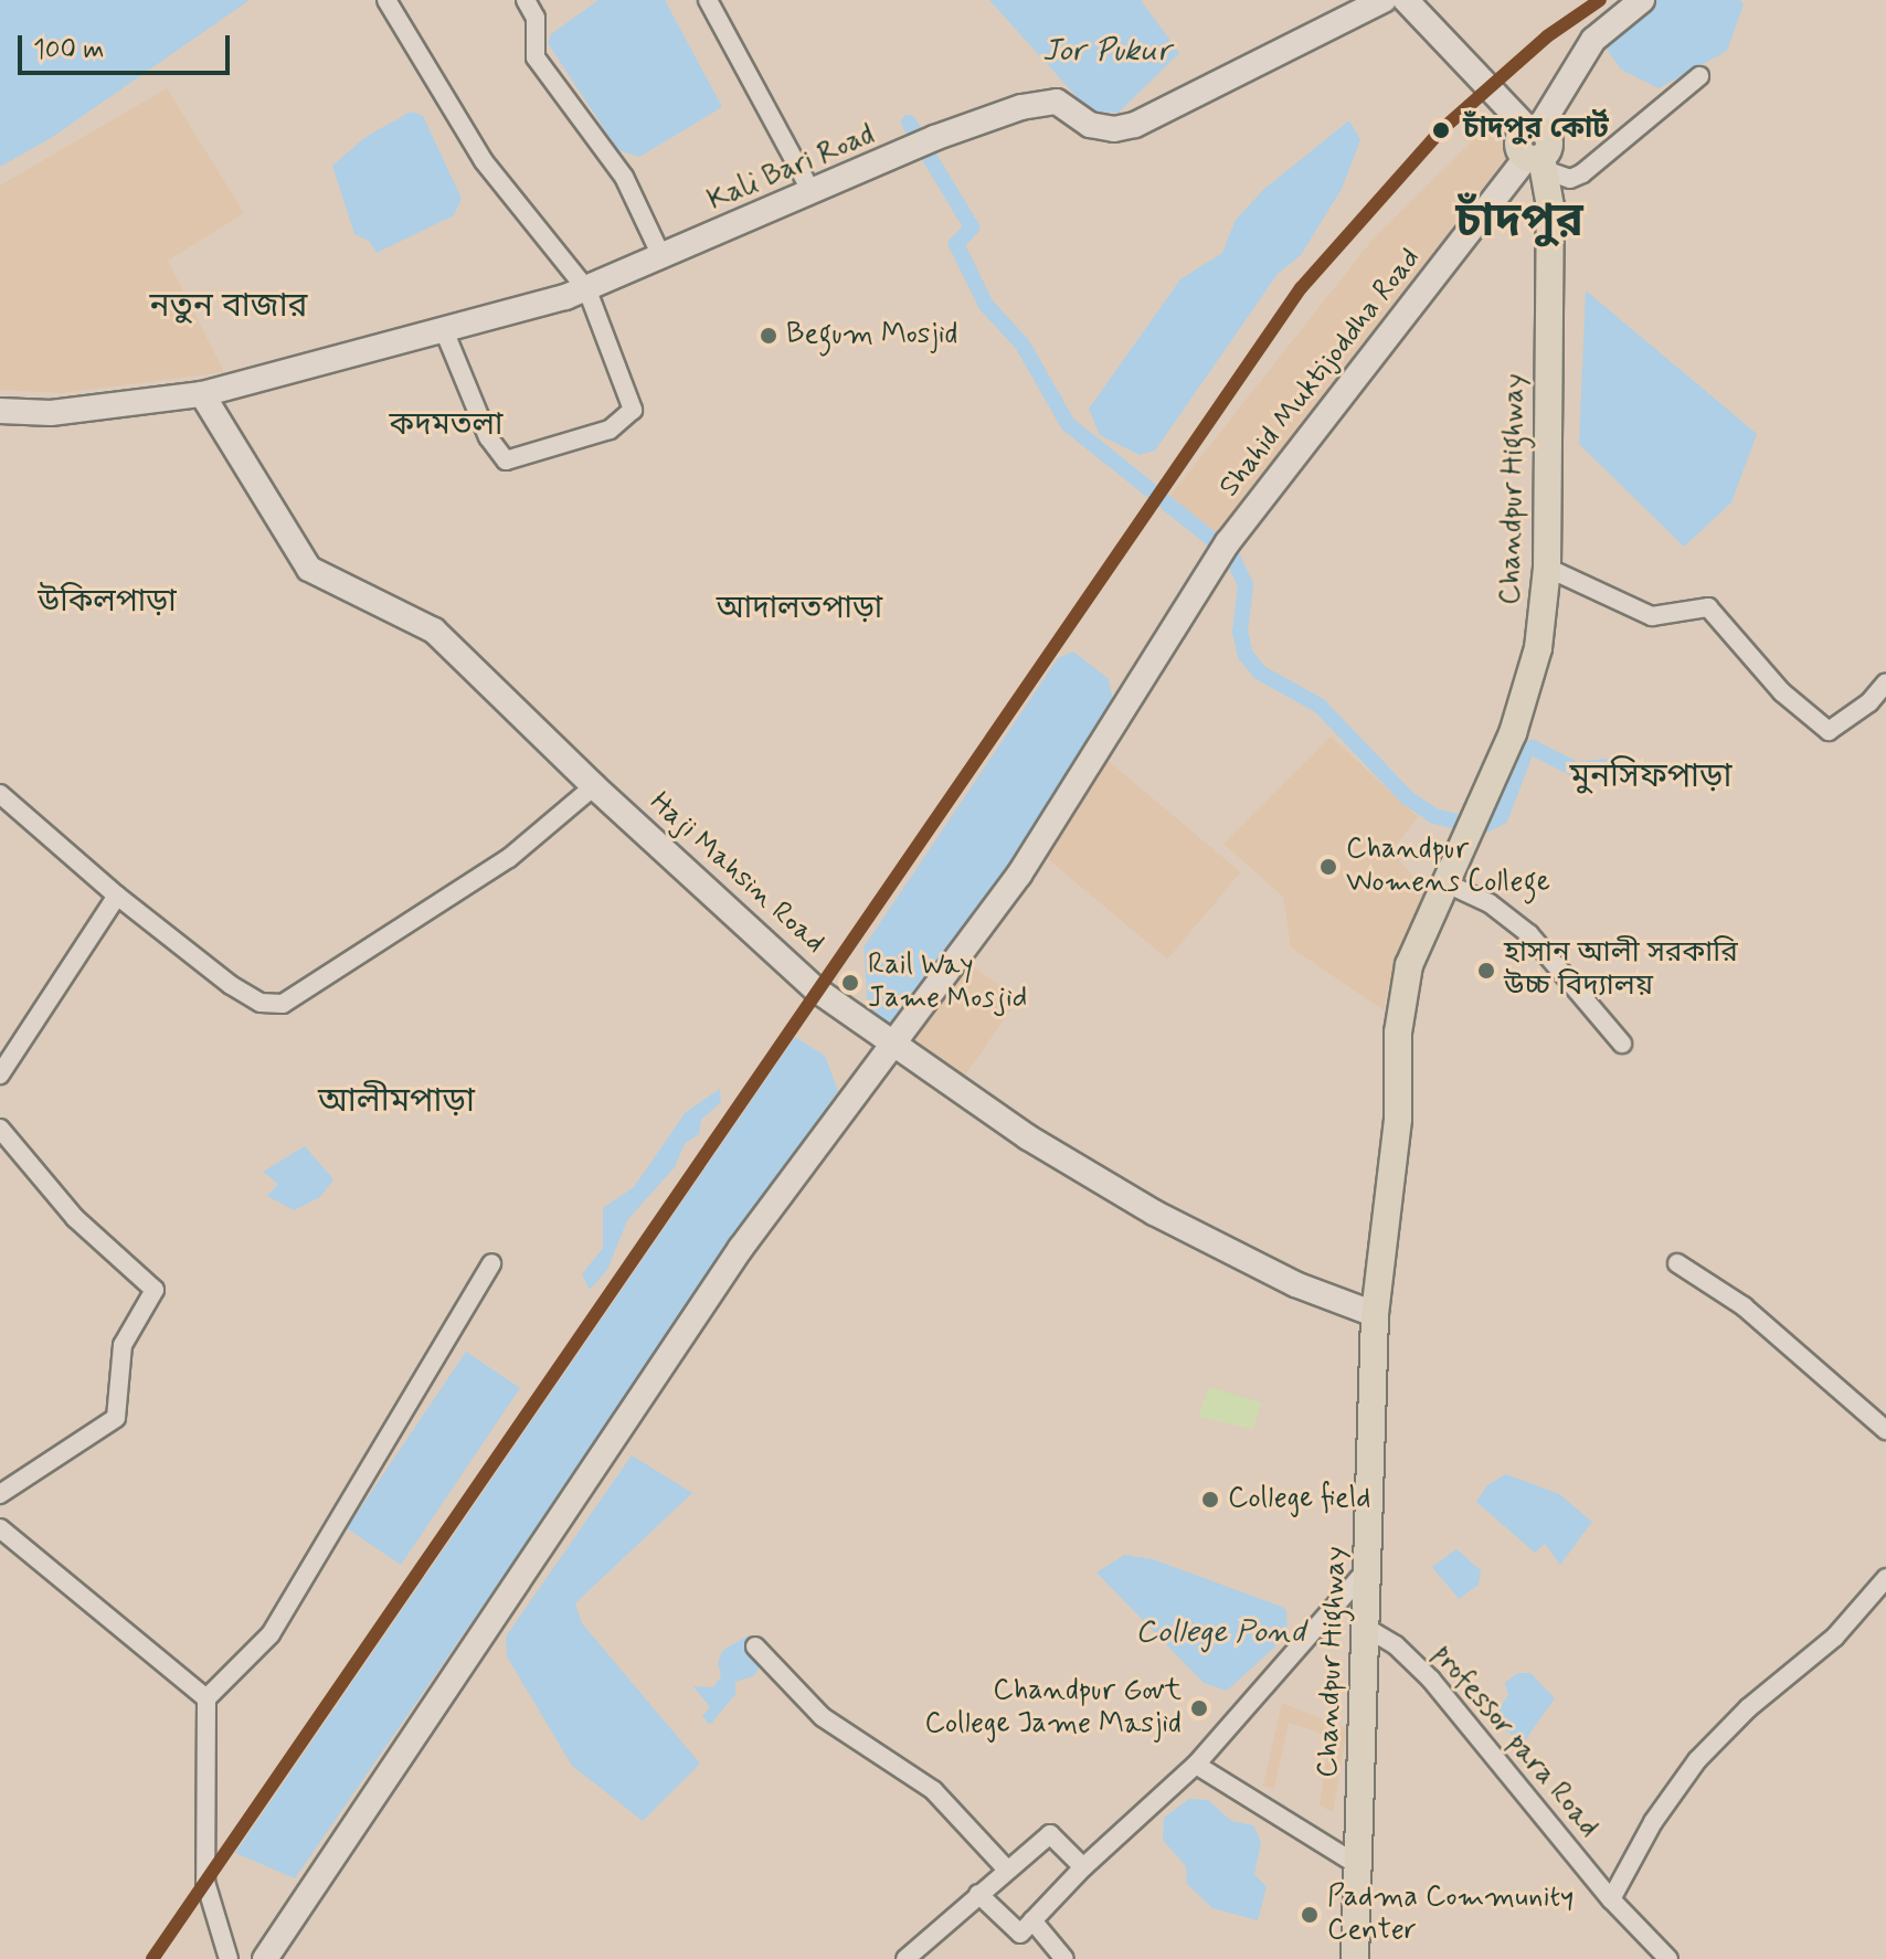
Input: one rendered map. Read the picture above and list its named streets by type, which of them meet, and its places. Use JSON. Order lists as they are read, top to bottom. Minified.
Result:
{"streets":{"main road":["Kali Bari Road","Shahid Muktijoddha Road","Chandpur Highway","Haji Mahsin Road"],"street":["professor para Road"]},"crossings":[["Kali Bari Road","Haji Mahsin Road"],["Shahid Muktijoddha Road","Chandpur Highway"],["Shahid Muktijoddha Road","Haji Mahsin Road"],["Chandpur Highway","Haji Mahsin Road"],["Chandpur Highway","professor para Road"]],"districts":["চাঁদপুর","নতুন বাজার","কদমতলা","উকিলপাড়া","আদালতপাড়া","মুনসিফপাড়া","আলীমপাড়া"],"water":["Jor Pukur","College Pond"],"places":["চাঁদপুর কোর্ট","Begum Mosjid","Chandpur Womens College","হাসান আলী সরকারি উচ্চ বিদ্যালয়","Rail Way Jame Mosjid","College field","Chandpur Govt College Jame Masjid","Padma Community Center"],"scale_bar":"100 m"}
